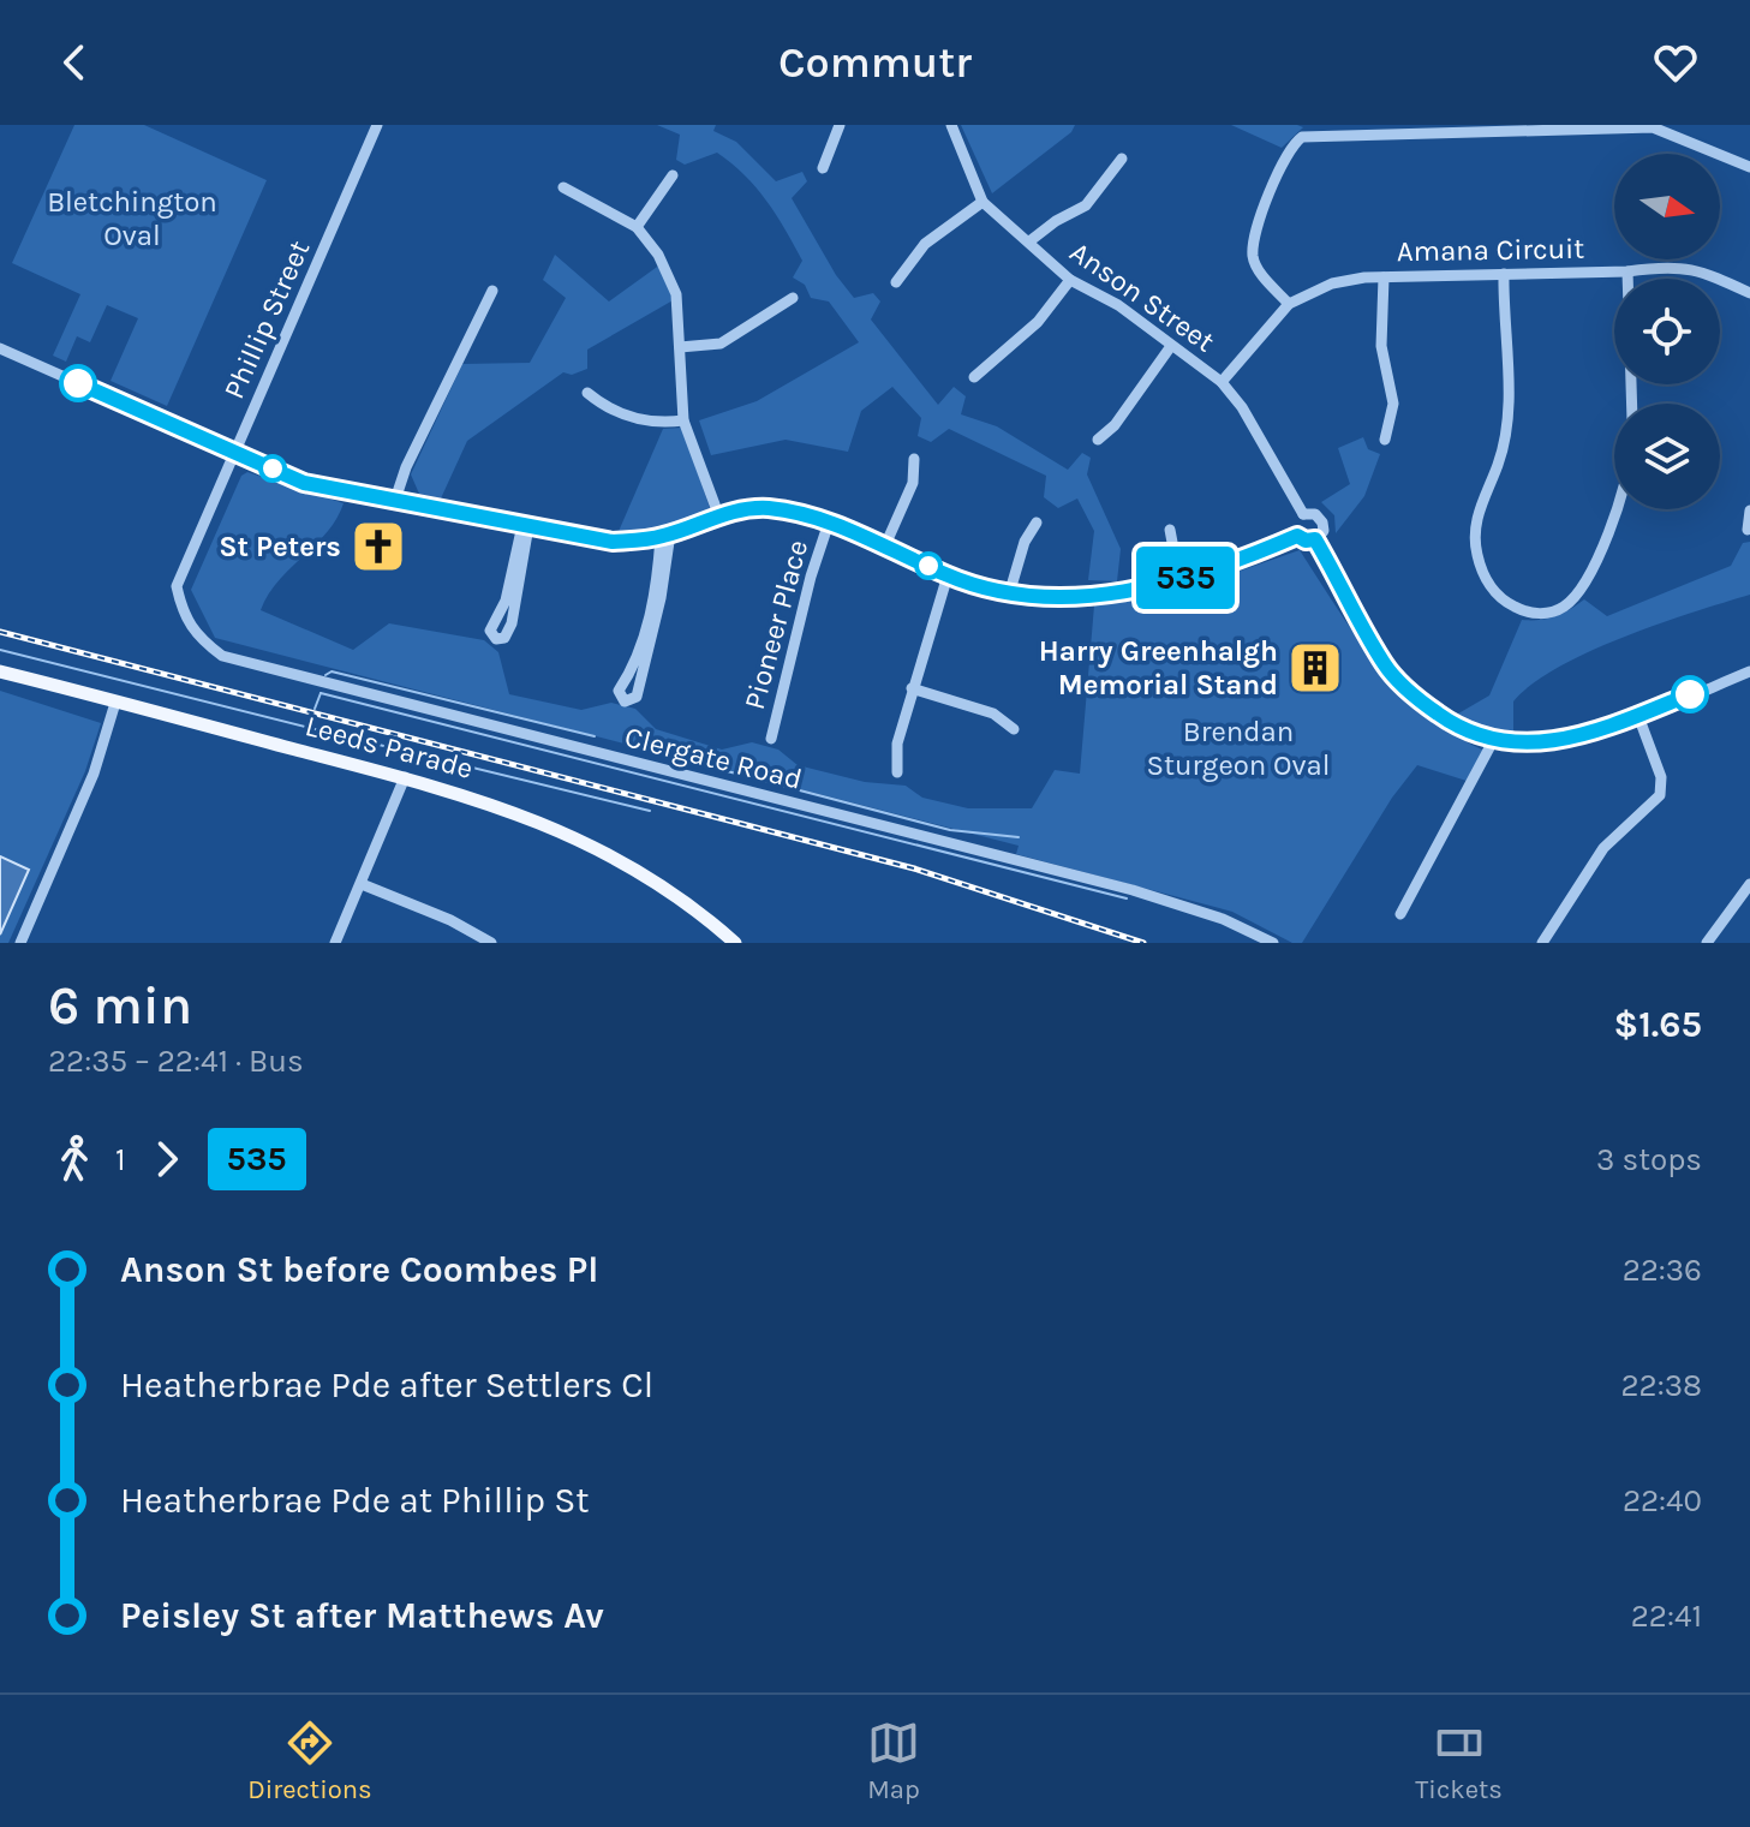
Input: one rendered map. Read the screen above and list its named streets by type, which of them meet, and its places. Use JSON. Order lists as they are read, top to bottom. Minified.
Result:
{"streets":{"main road":["Leeds Parade"],"street":["Amana Circuit","Anson Street","Phillip Street","Pioneer Place","Clergate Road"]},"crossings":[["Amana Circuit","Anson Street"],["Phillip Street","Clergate Road"]],"parks":["Bletchington Oval","Brendan Sturgeon Oval"],"places":{"church":["St Peters"],"building":["Harry Greenhalgh Memorial Stand"]},"lines":["bus line 535"],"north":"right","page":{"header":"Commutr","on_map":"535","heading":["6 min","22:35 – 22:41 · Bus","$1.65"],"legs":["1","535","3 stops"],"list":[{"name":"Anson St before Coombes Pl","value":"22:36"},{"name":"Heatherbrae Pde after Settlers Cl","value":"22:38"},{"name":"Heatherbrae Pde at Phillip St","value":"22:40"},{"name":"Peisley St after Matthews Av","value":"22:41"}],"tabs":["Directions","Map","Tickets"]}}
